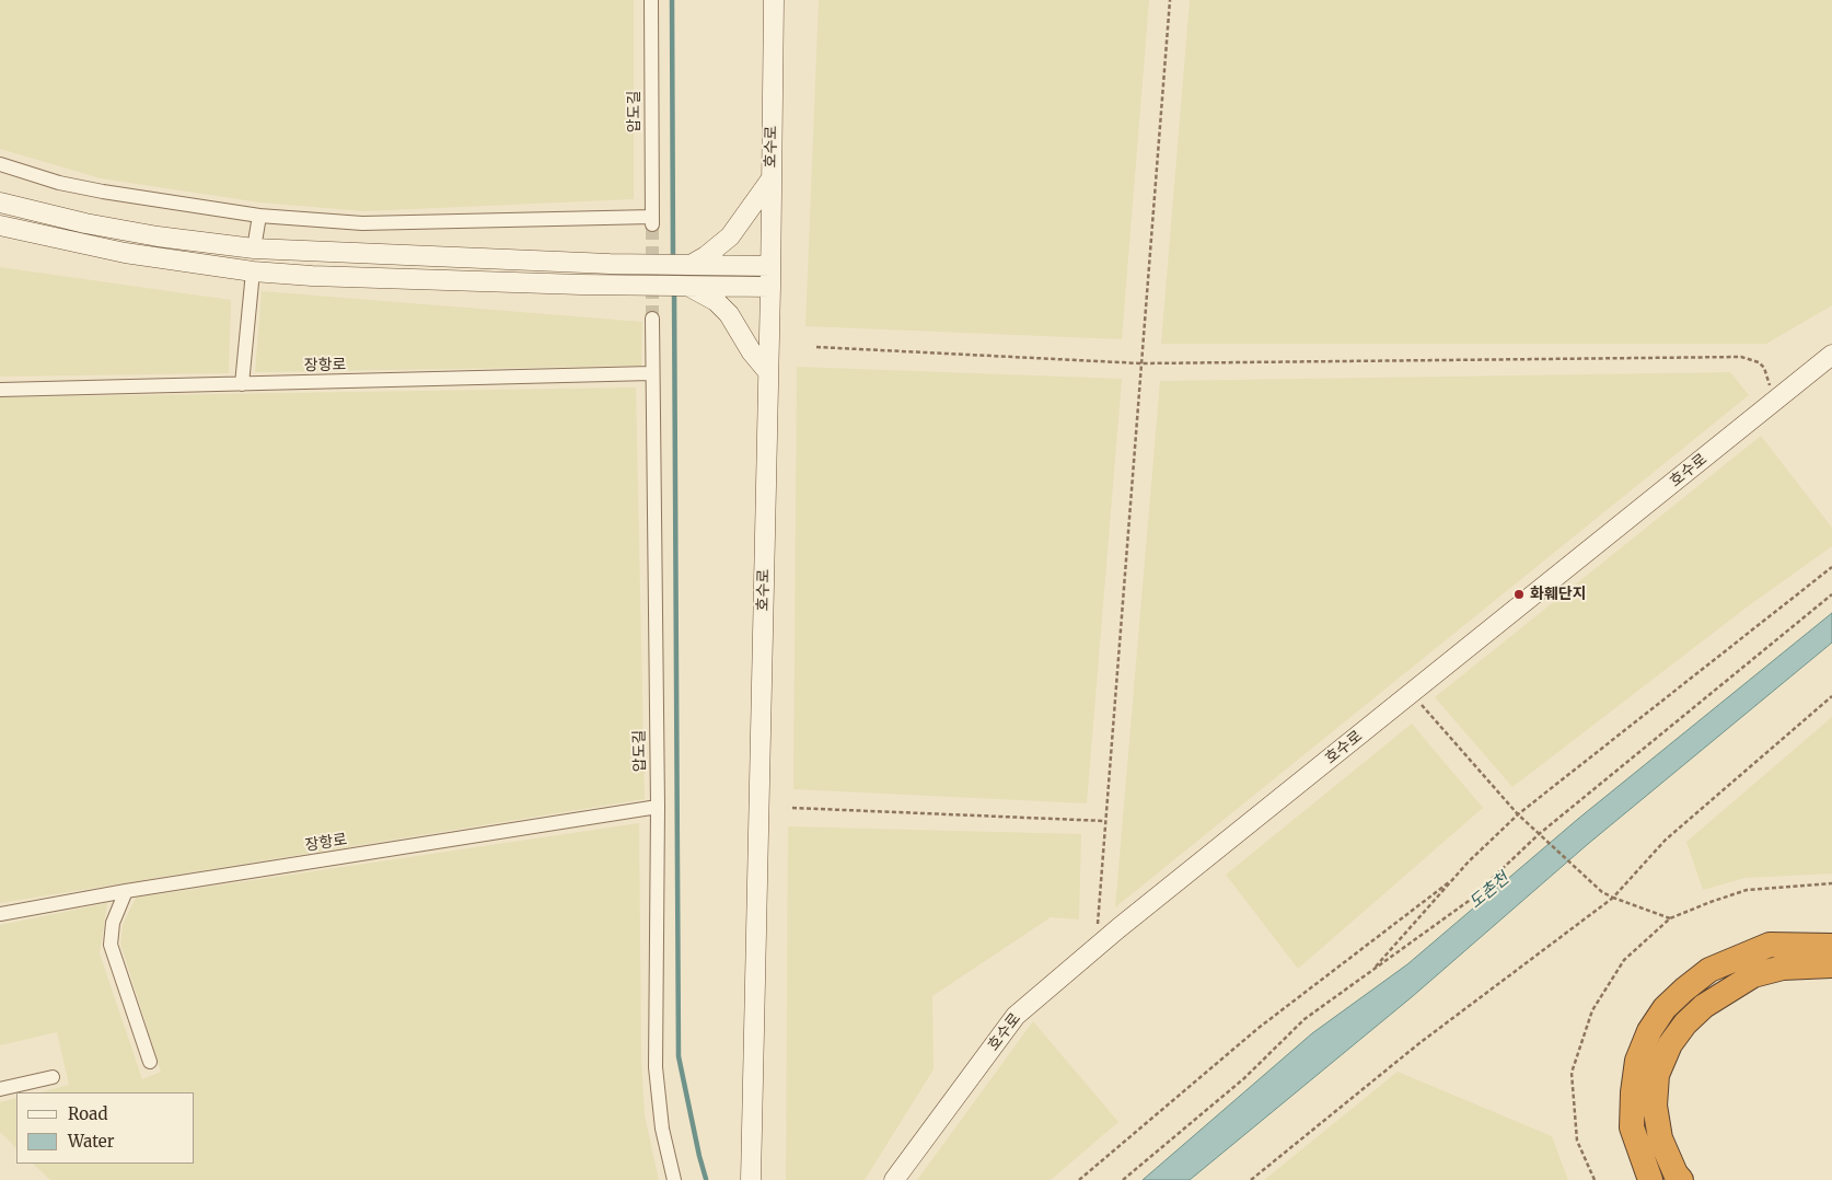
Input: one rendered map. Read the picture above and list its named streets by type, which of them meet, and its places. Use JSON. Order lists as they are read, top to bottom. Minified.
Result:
{"streets":{"main road":["호수로"],"street":["압도길","장항로"]},"crossings":[["압도길","장항로"]],"water":["도촌천"],"places":["화훼단지"],"legend":["Road","Water"]}
